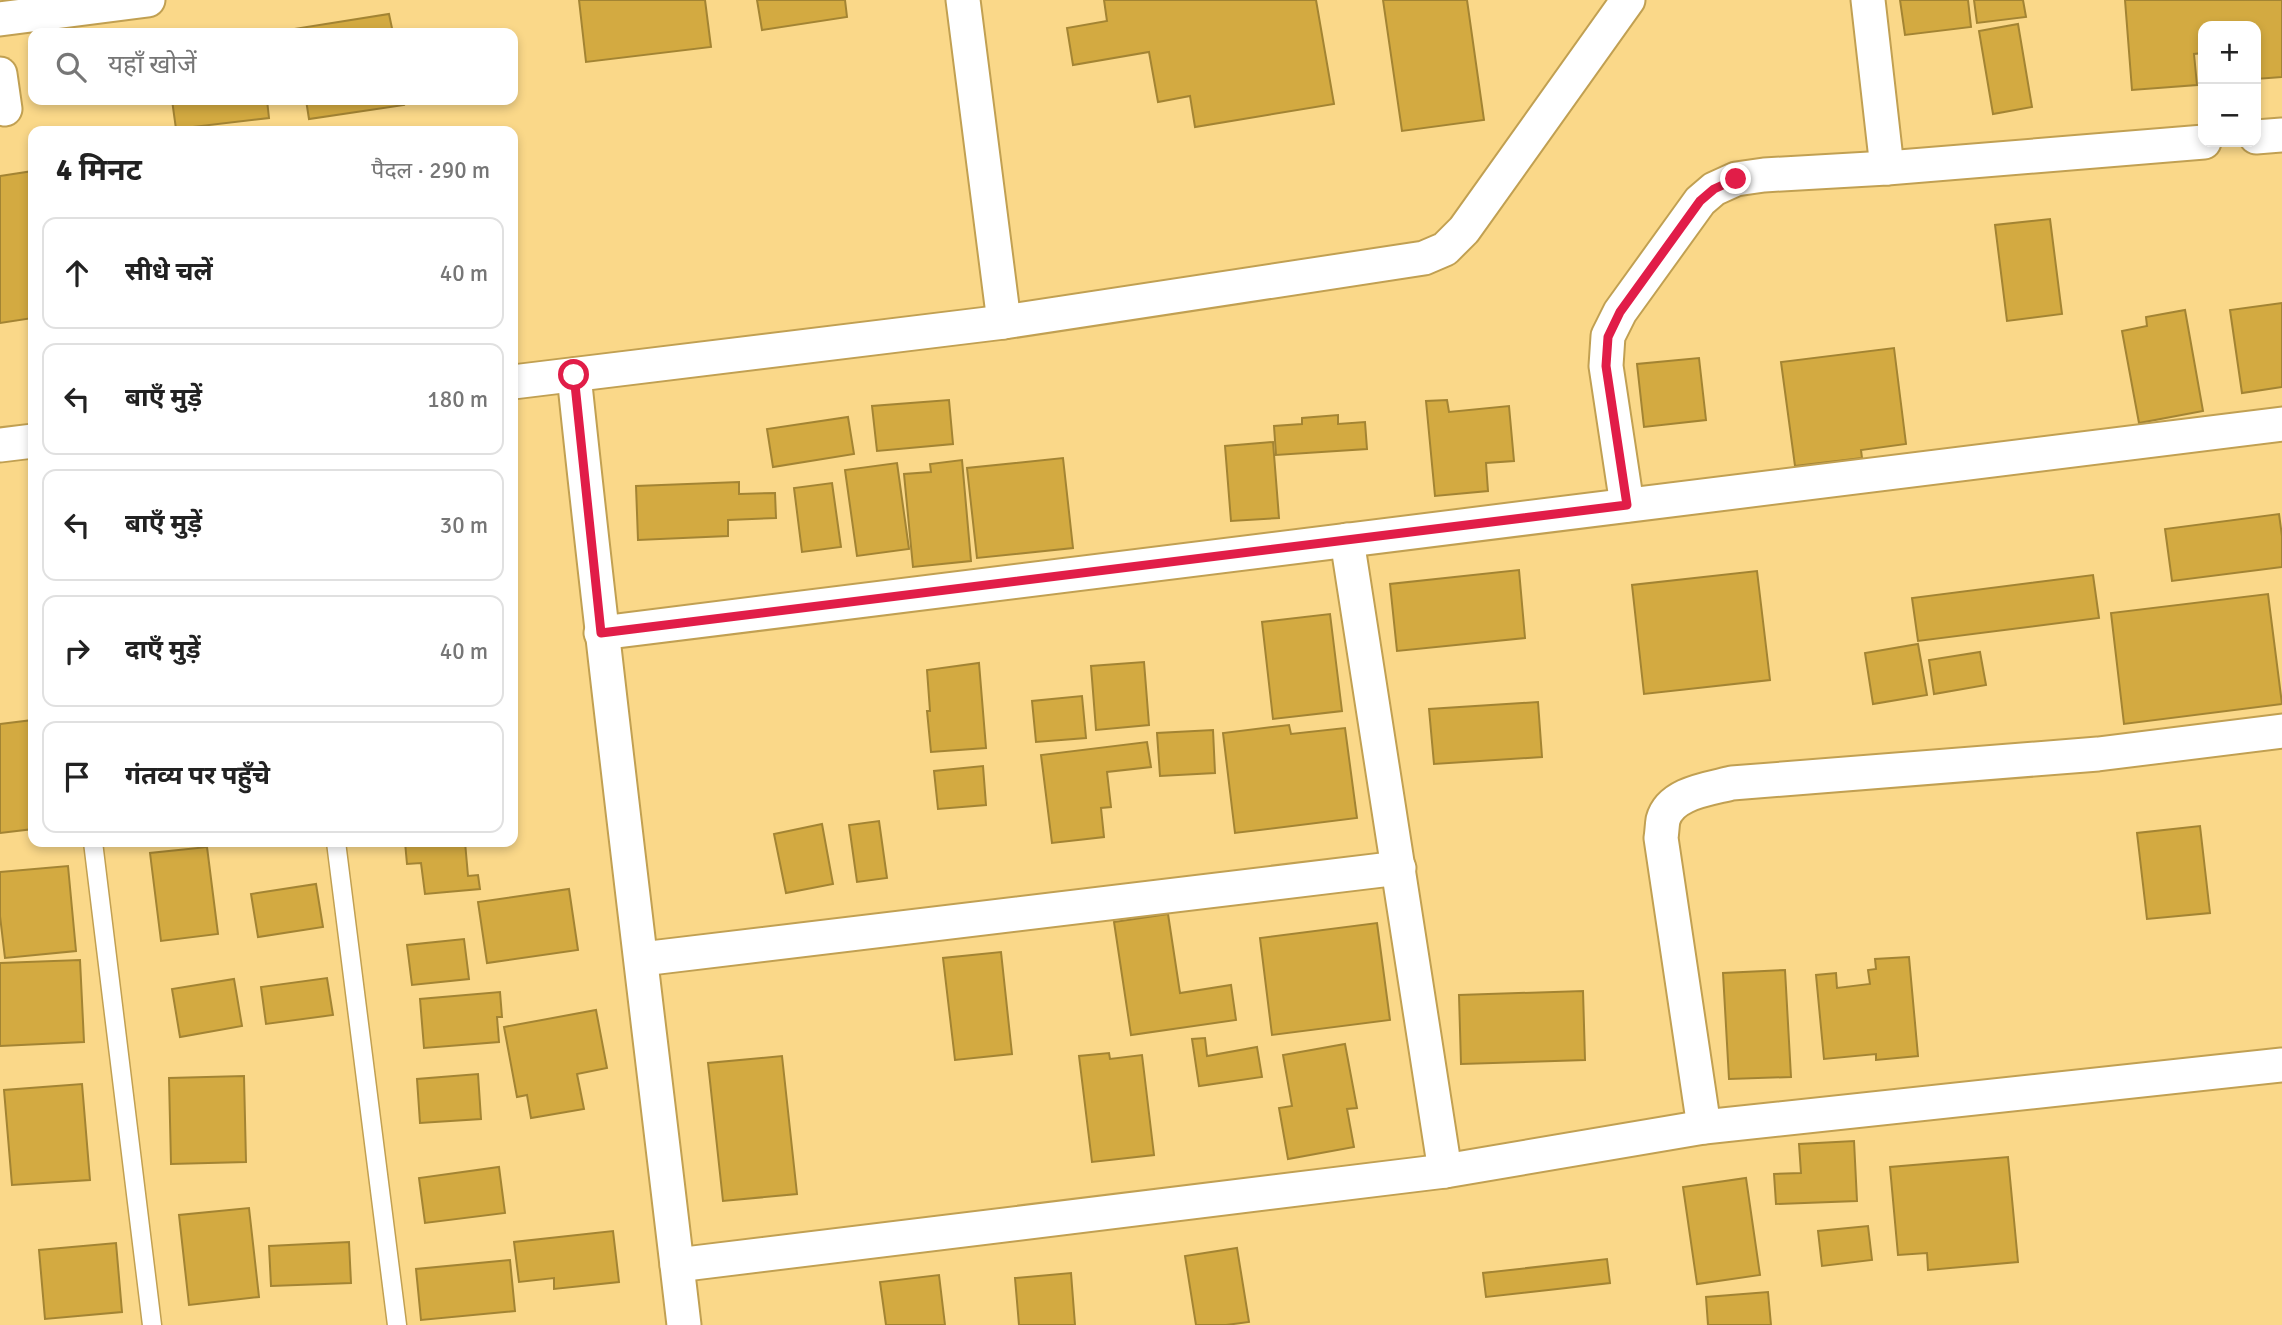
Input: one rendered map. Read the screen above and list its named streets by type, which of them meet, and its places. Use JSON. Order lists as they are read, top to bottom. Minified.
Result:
{"page":{"map_buttons":["+","−"],"search":"यहाँ खोजें","heading":["4 मिनट","पैदल · 290 m"],"list":[["सीधे चलें","40 m"],["बाएँ मुड़ें","180 m"],["बाएँ मुड़ें","30 m"],["दाएँ मुड़ें","40 m"],"गंतव्य पर पहुँचे"]}}
